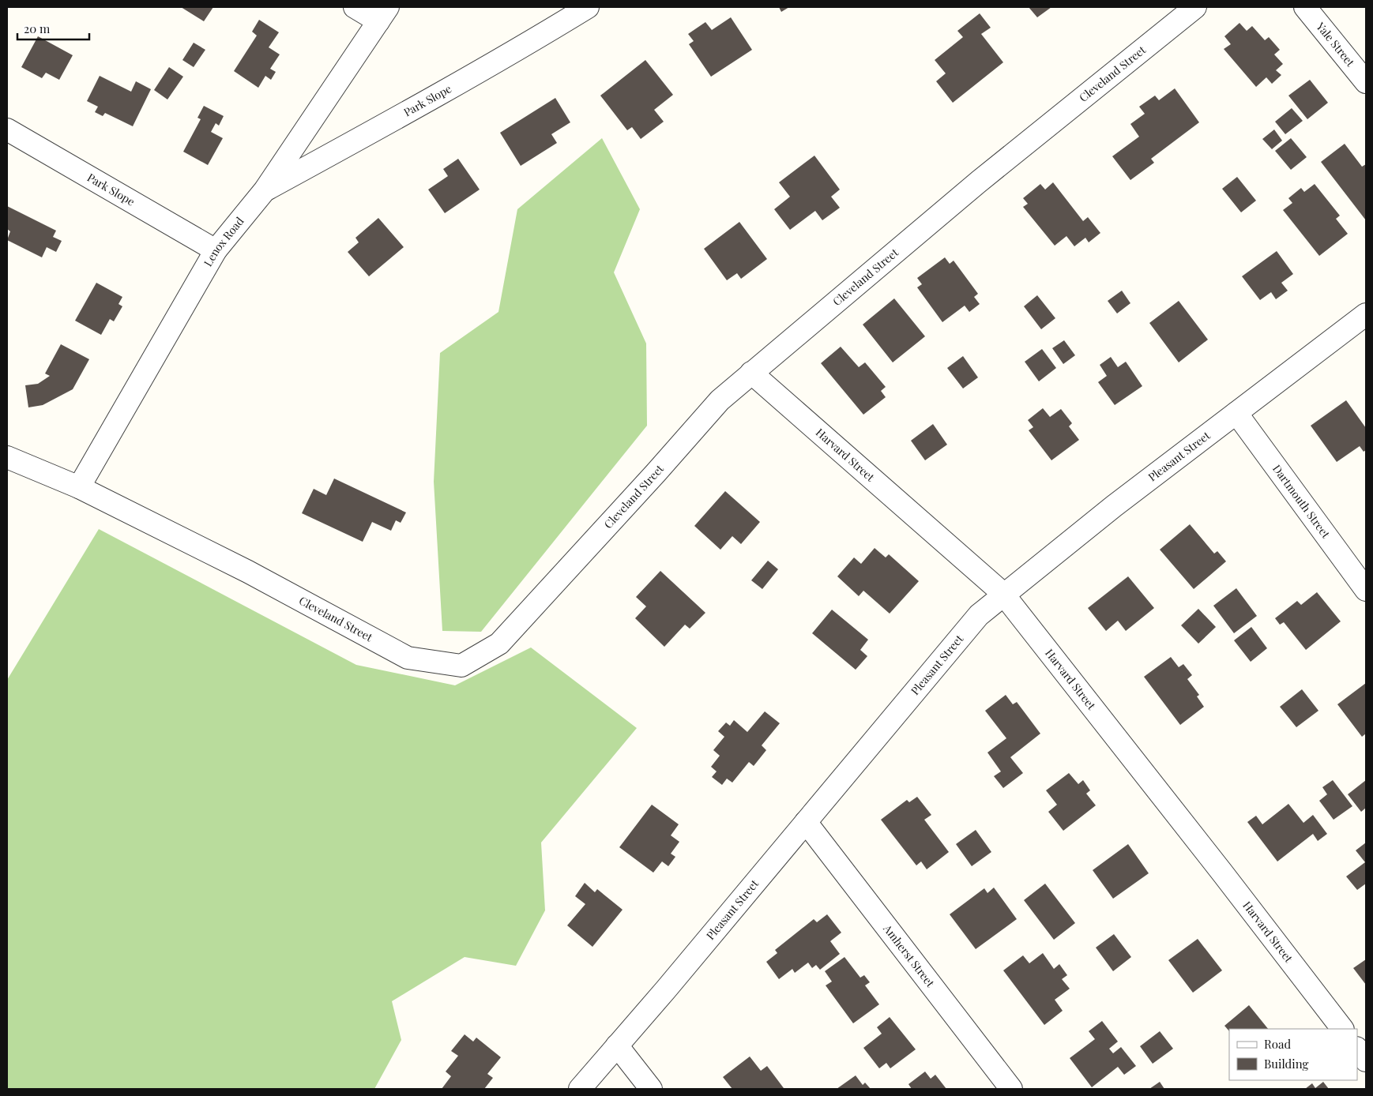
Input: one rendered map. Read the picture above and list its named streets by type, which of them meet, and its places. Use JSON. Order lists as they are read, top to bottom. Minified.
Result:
{"streets":{"street":["Yale Street","Cleveland Street","Park Slope","Lenox Road","Harvard Street","Pleasant Street","Dartmouth Street","Amherst Street"]},"crossings":[["Cleveland Street","Lenox Road"],["Cleveland Street","Harvard Street"],["Park Slope","Lenox Road"],["Harvard Street","Pleasant Street"],["Pleasant Street","Dartmouth Street"],["Pleasant Street","Amherst Street"]],"legend":["Road","Building"],"scale_bar":"20 m"}
